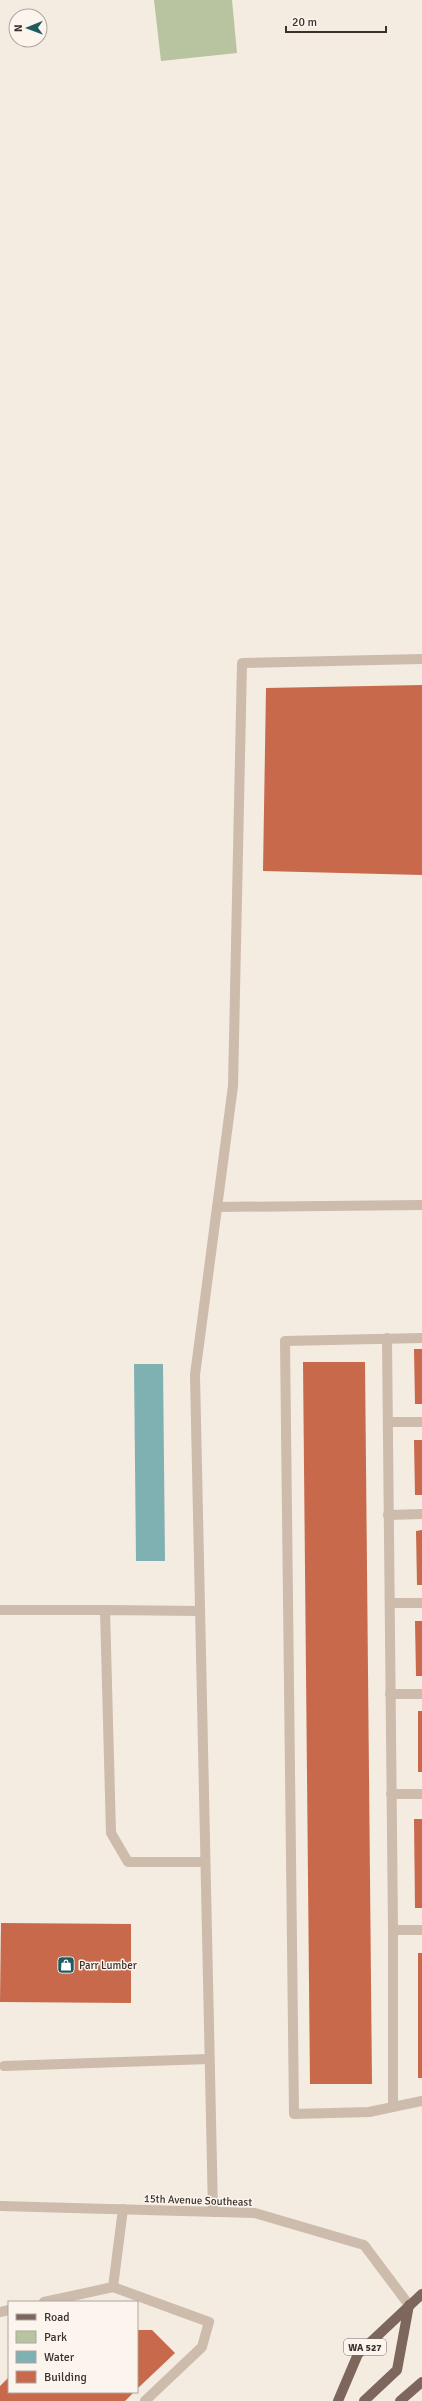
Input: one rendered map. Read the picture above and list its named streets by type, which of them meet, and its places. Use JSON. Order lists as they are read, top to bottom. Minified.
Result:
{"streets":{"main road":["WA 527"],"street":["15th Avenue Southeast"]},"crossings":[["15th Avenue Southeast","WA 527"]],"places":{"shop":["Parr Lumber"]},"legend":["Road","Park","Water","Building"],"scale_bar":"20 m","north":"left"}
